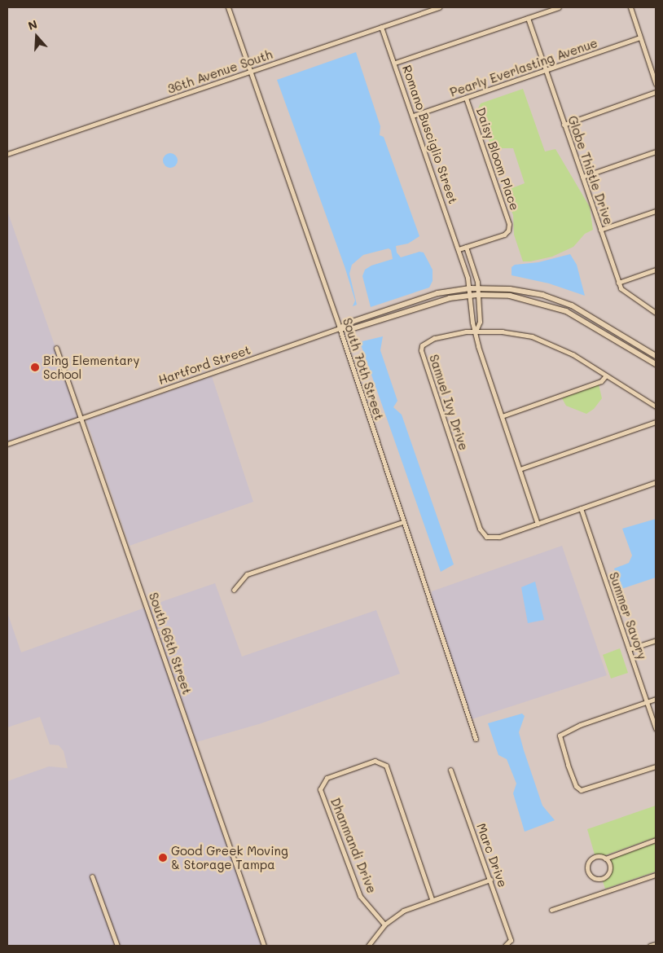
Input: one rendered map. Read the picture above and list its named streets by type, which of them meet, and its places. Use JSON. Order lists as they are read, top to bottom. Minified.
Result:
{"streets":{"street":["Pearly Everlasting Avenue","36th Avenue South","Romano Busciglio Street","Daisy Bloom Place","Globe Thistle Drive","Hartford Street","South 70th Street","Samuel Ivy Drive","Summer Savory","South 66th Street","Dhanmandi Drive","Marc Drive"]},"crossings":[["Pearly Everlasting Avenue","Romano Busciglio Street"],["Pearly Everlasting Avenue","Daisy Bloom Place"],["Pearly Everlasting Avenue","Globe Thistle Drive"],["36th Avenue South","Romano Busciglio Street"],["36th Avenue South","South 70th Street"],["Romano Busciglio Street","Daisy Bloom Place"],["Romano Busciglio Street","Samuel Ivy Drive"],["Hartford Street","South 70th Street"],["Hartford Street","South 66th Street"],["Samuel Ivy Drive","Summer Savory"]],"places":["Bing Elementary School","Good Greek Moving & Storage Tampa"],"north":"top"}
